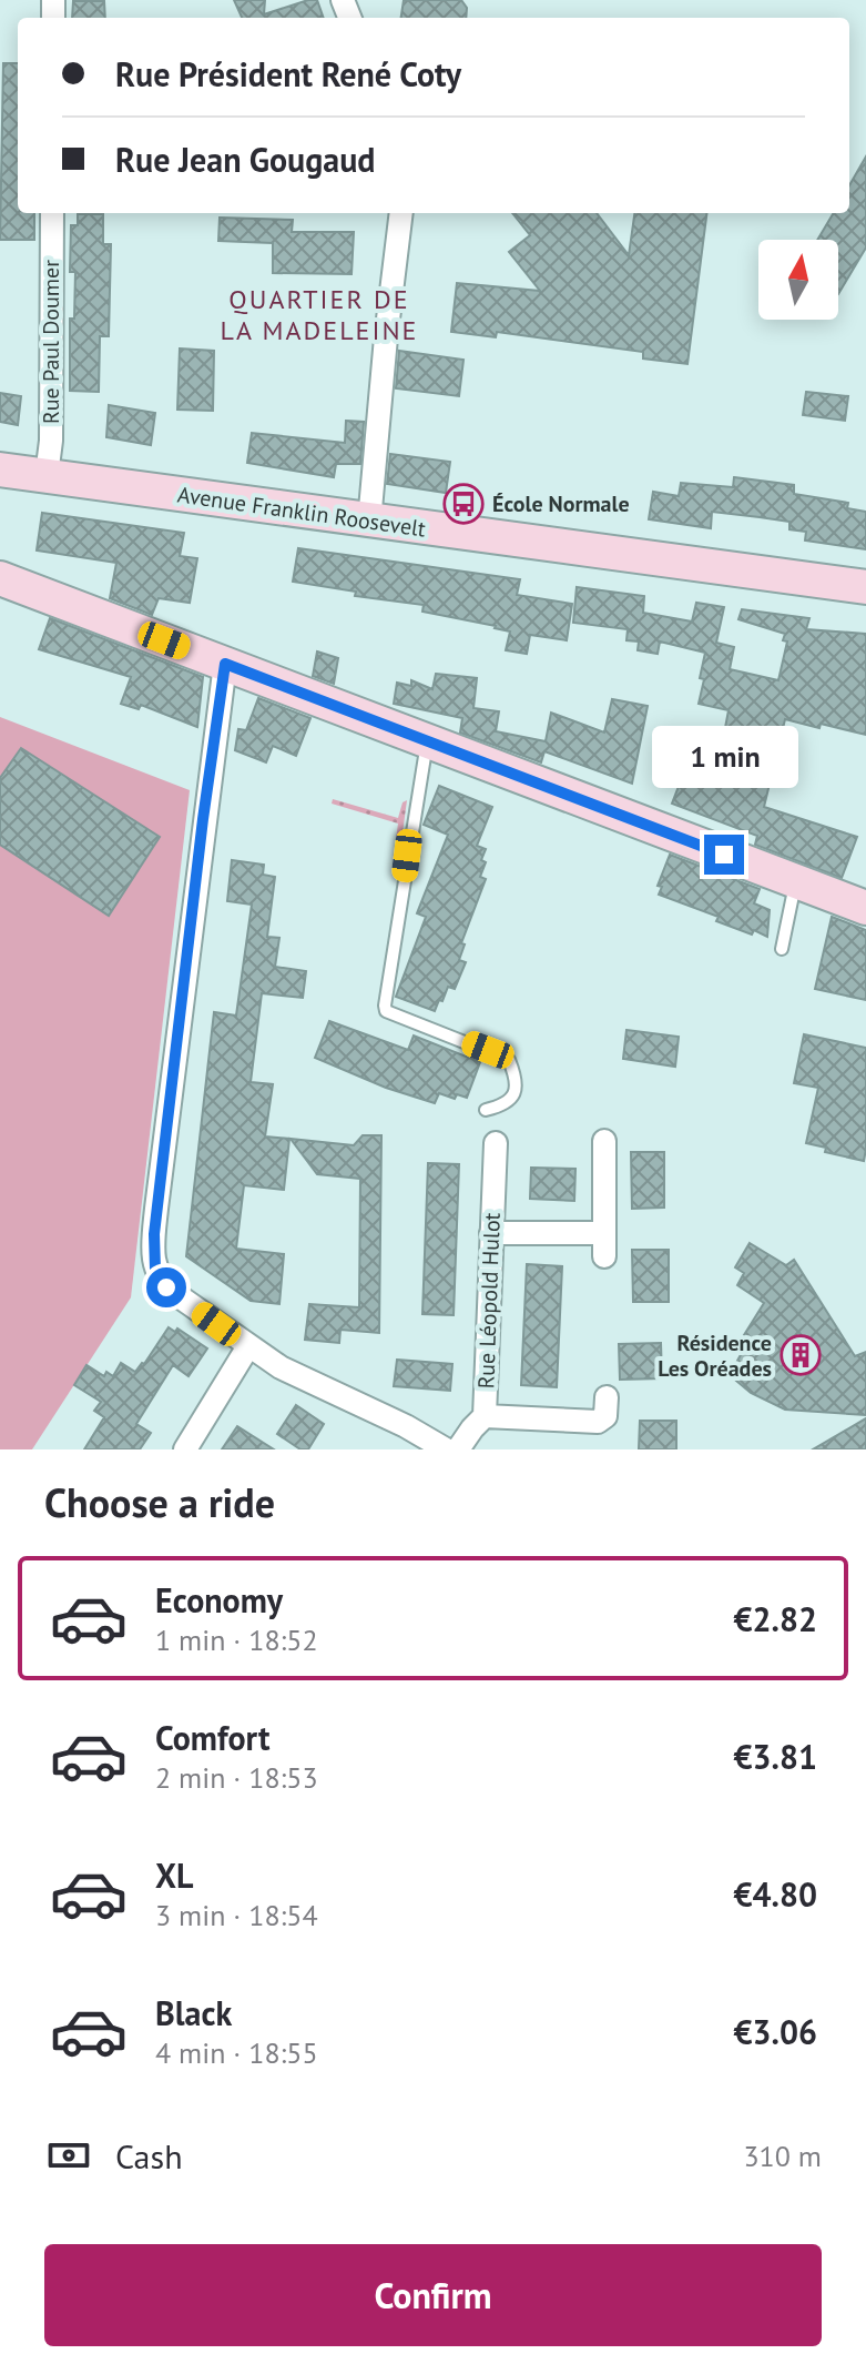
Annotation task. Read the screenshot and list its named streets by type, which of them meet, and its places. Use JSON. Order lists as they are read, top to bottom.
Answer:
{
  "streets": {
    "main road": ["Avenue Franklin Roosevelt"],
    "street": ["Rue Paul Doumer", "Rue Léopold Hulot"]
  },
  "crossings": [
    ["Rue Paul Doumer", "Avenue Franklin Roosevelt"]
  ],
  "districts": ["QUARTIER DE LA MADELEINE"],
  "places": {
    "bus stop": ["École Normale"],
    "building": ["Résidence Les Oréades"]
  },
  "north": "top",
  "page": {
    "banner": ["Rue Président René Coty", "Rue Jean Gougaud"],
    "bubble": "1 min",
    "heading": "Choose a ride",
    "list": [
      {
        "name": "Economy",
        "note": "1 min · 18:52",
        "value": "€2.82"
      },
      {
        "name": "Comfort",
        "note": "2 min · 18:53",
        "value": "€3.81"
      },
      {
        "name": "XL",
        "note": "3 min · 18:54",
        "value": "€4.80"
      },
      {
        "name": "Black",
        "note": "4 min · 18:55",
        "value": "€3.06"
      }
    ],
    "pay": ["Cash", "310 m"],
    "buttons": "Confirm"
  }
}
